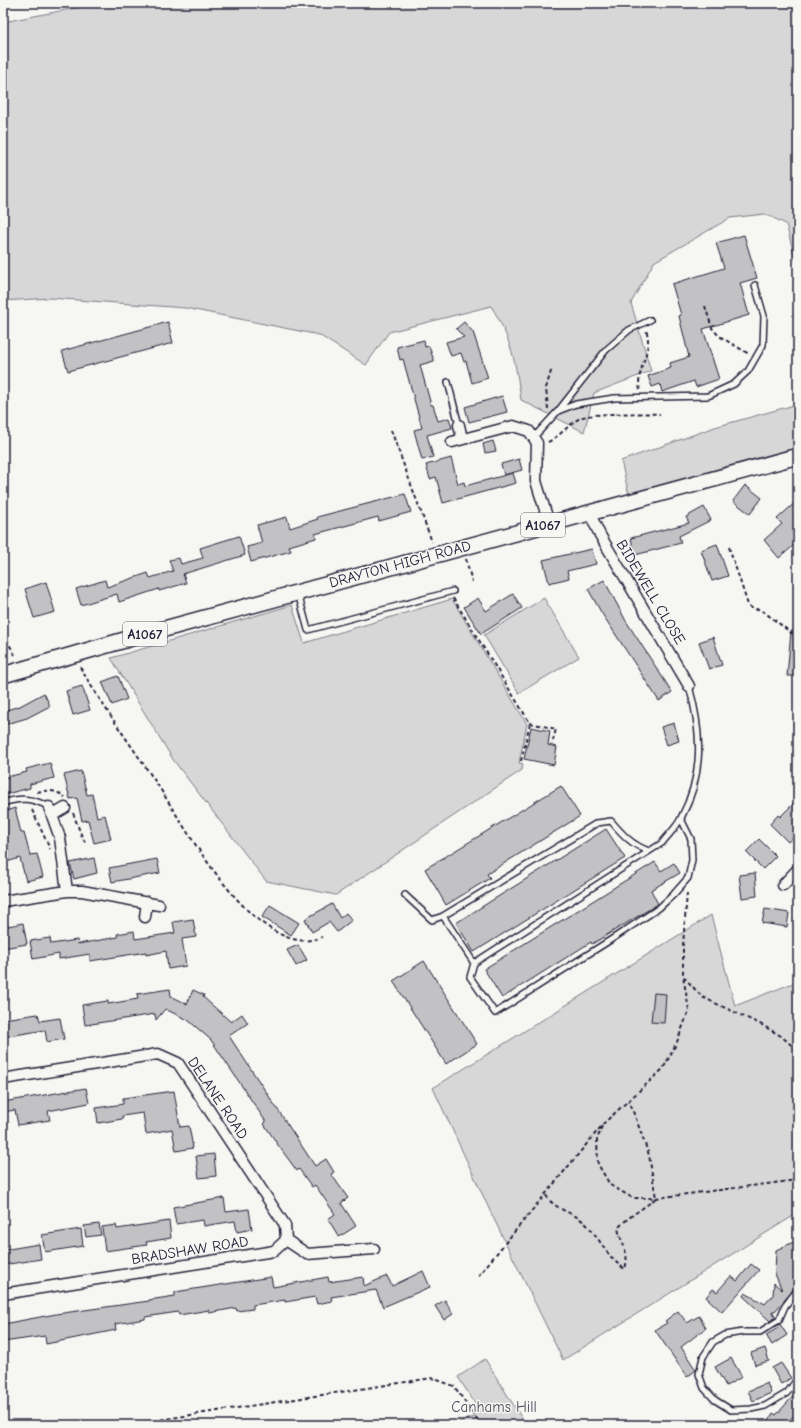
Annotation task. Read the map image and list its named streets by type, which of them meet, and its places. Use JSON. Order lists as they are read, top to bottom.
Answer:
{
  "streets": {
    "main road": ["A1067", "DRAYTON HIGH ROAD"],
    "street": ["BIDEWELL CLOSE", "DELANE ROAD", "BRADSHAW ROAD"]
  },
  "crossings": [
    ["DRAYTON HIGH ROAD", "BIDEWELL CLOSE"],
    ["DELANE ROAD", "BRADSHAW ROAD"]
  ],
  "parks": ["Canhams Hill"]
}
